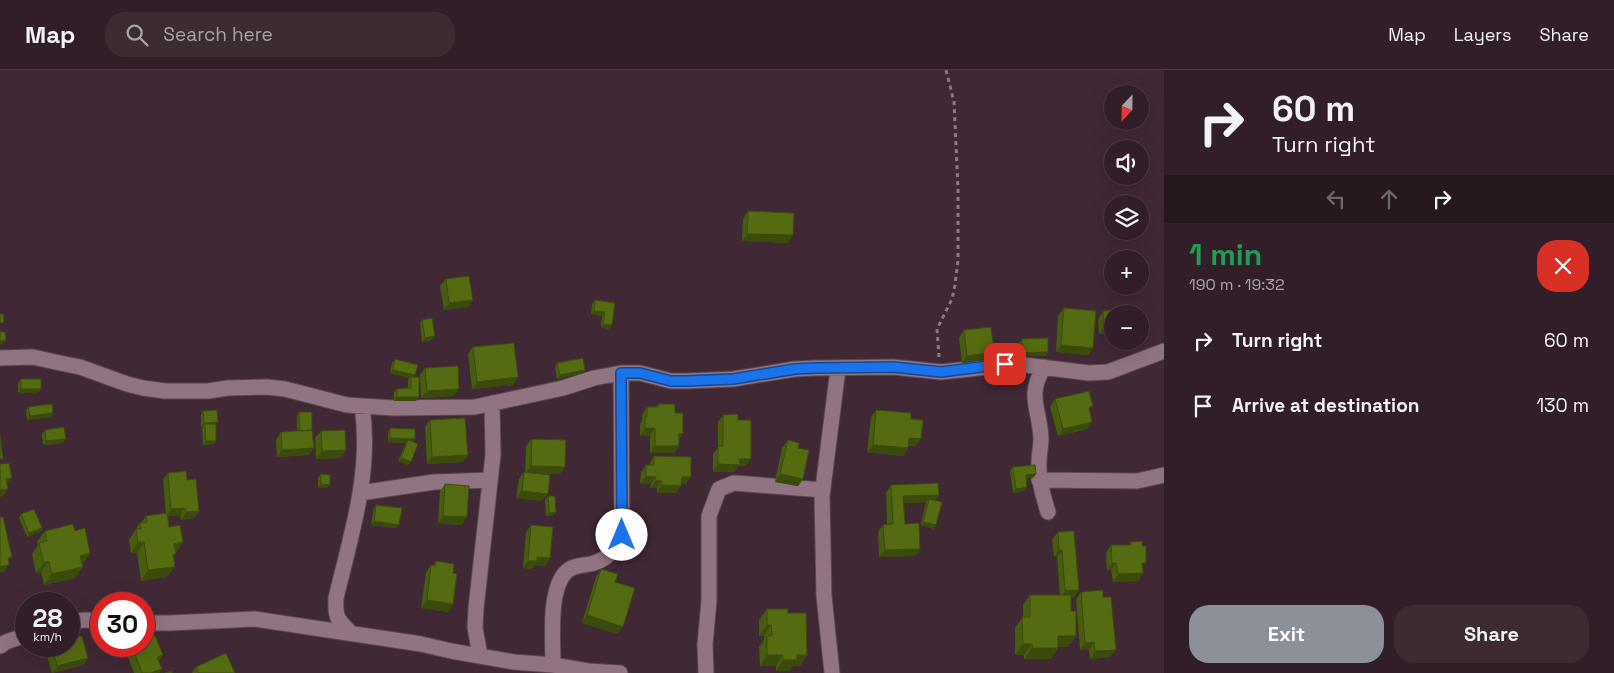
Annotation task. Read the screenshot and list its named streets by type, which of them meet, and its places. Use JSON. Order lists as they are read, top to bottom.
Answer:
{
  "north": "bottom",
  "page": {
    "header": "Map",
    "search": "Search here",
    "nav": ["Map", "Layers", "Share"],
    "turn": ["60 m", "Turn right"],
    "map_buttons": ["+", "−"],
    "heading": ["1 min", "190 m · 19:32"],
    "list": [
      {
        "name": "Turn right",
        "value": "60 m"
      },
      {
        "name": "Arrive at destination",
        "value": "130 m"
      }
    ],
    "speed": "28 km/h",
    "limit": "30",
    "buttons": ["Exit", "Share"]
  }
}
